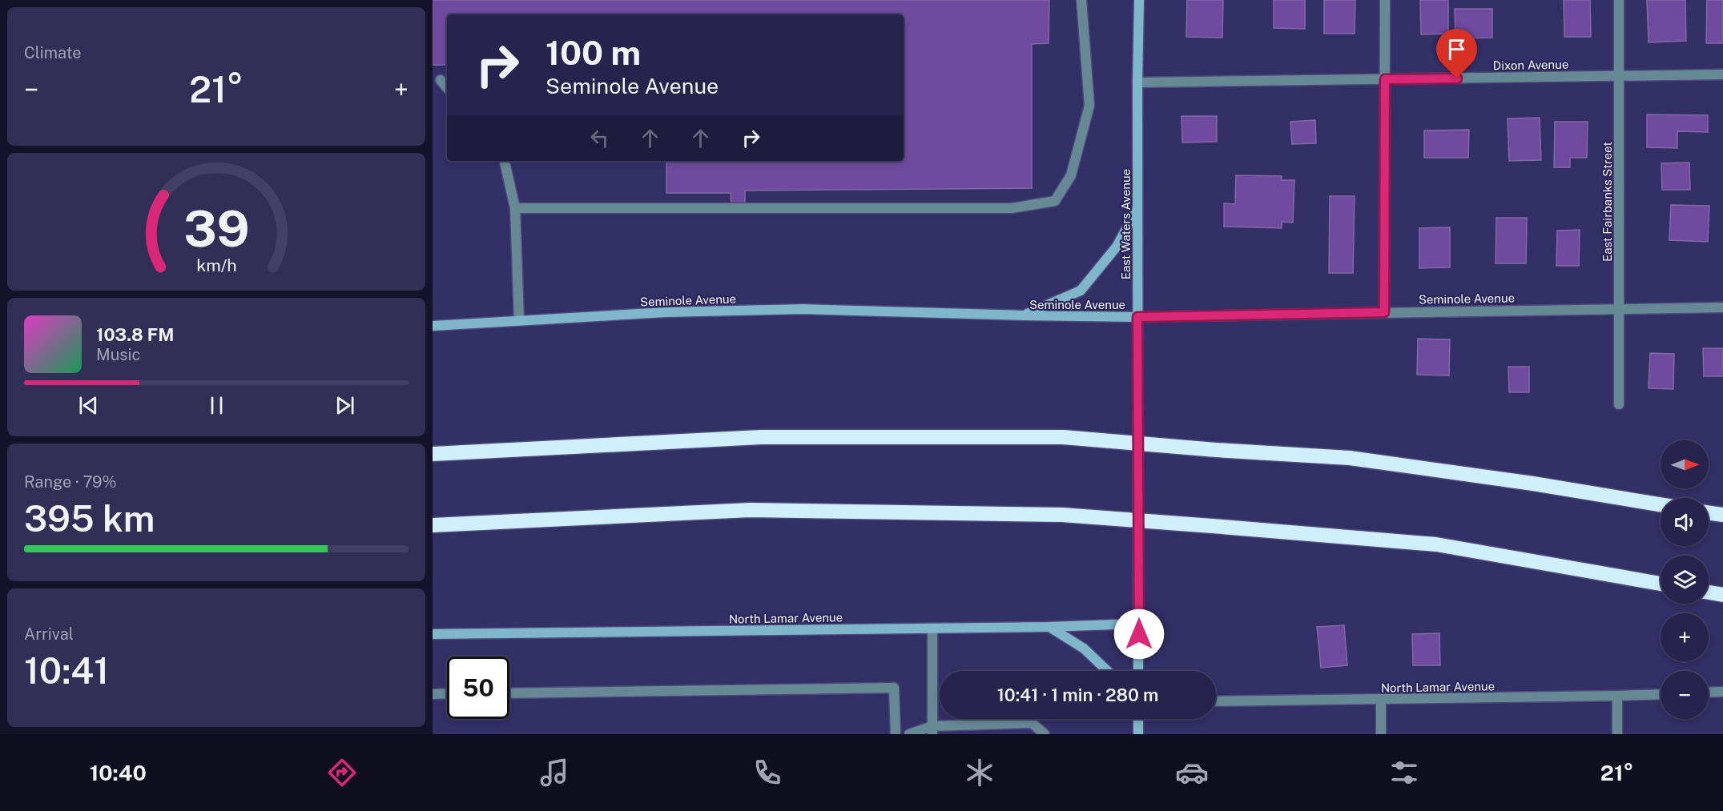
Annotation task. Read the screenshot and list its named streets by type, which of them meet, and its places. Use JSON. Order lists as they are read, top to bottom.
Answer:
{
  "streets": {
    "main road": ["East Waters Avenue", "Seminole Avenue", "North Lamar Avenue"],
    "street": ["Dixon Avenue", "East Fairbanks Street"]
  },
  "crossings": [
    ["Dixon Avenue", "East Fairbanks Street"],
    ["Dixon Avenue", "East Waters Avenue"],
    ["East Fairbanks Street", "Seminole Avenue"],
    ["East Waters Avenue", "Seminole Avenue"],
    ["East Waters Avenue", "North Lamar Avenue"]
  ],
  "north": "right",
  "page": {
    "tile": [
      "Climate",
      ["Range · 79%", "395 km"],
      ["Arrival", "10:41"]
    ],
    "turn": ["100 m", "Seminole Avenue"],
    "heat": ["−", "21°", "+"],
    "song": ["103.8 FM", "Music"],
    "map_buttons": ["+", "−"],
    "limit": "50",
    "trip": "10:41 · 1 min · 280 m",
    "tabs": ["10:40", "21°"],
    "gauge": ["39", "km/h"]
  }
}
